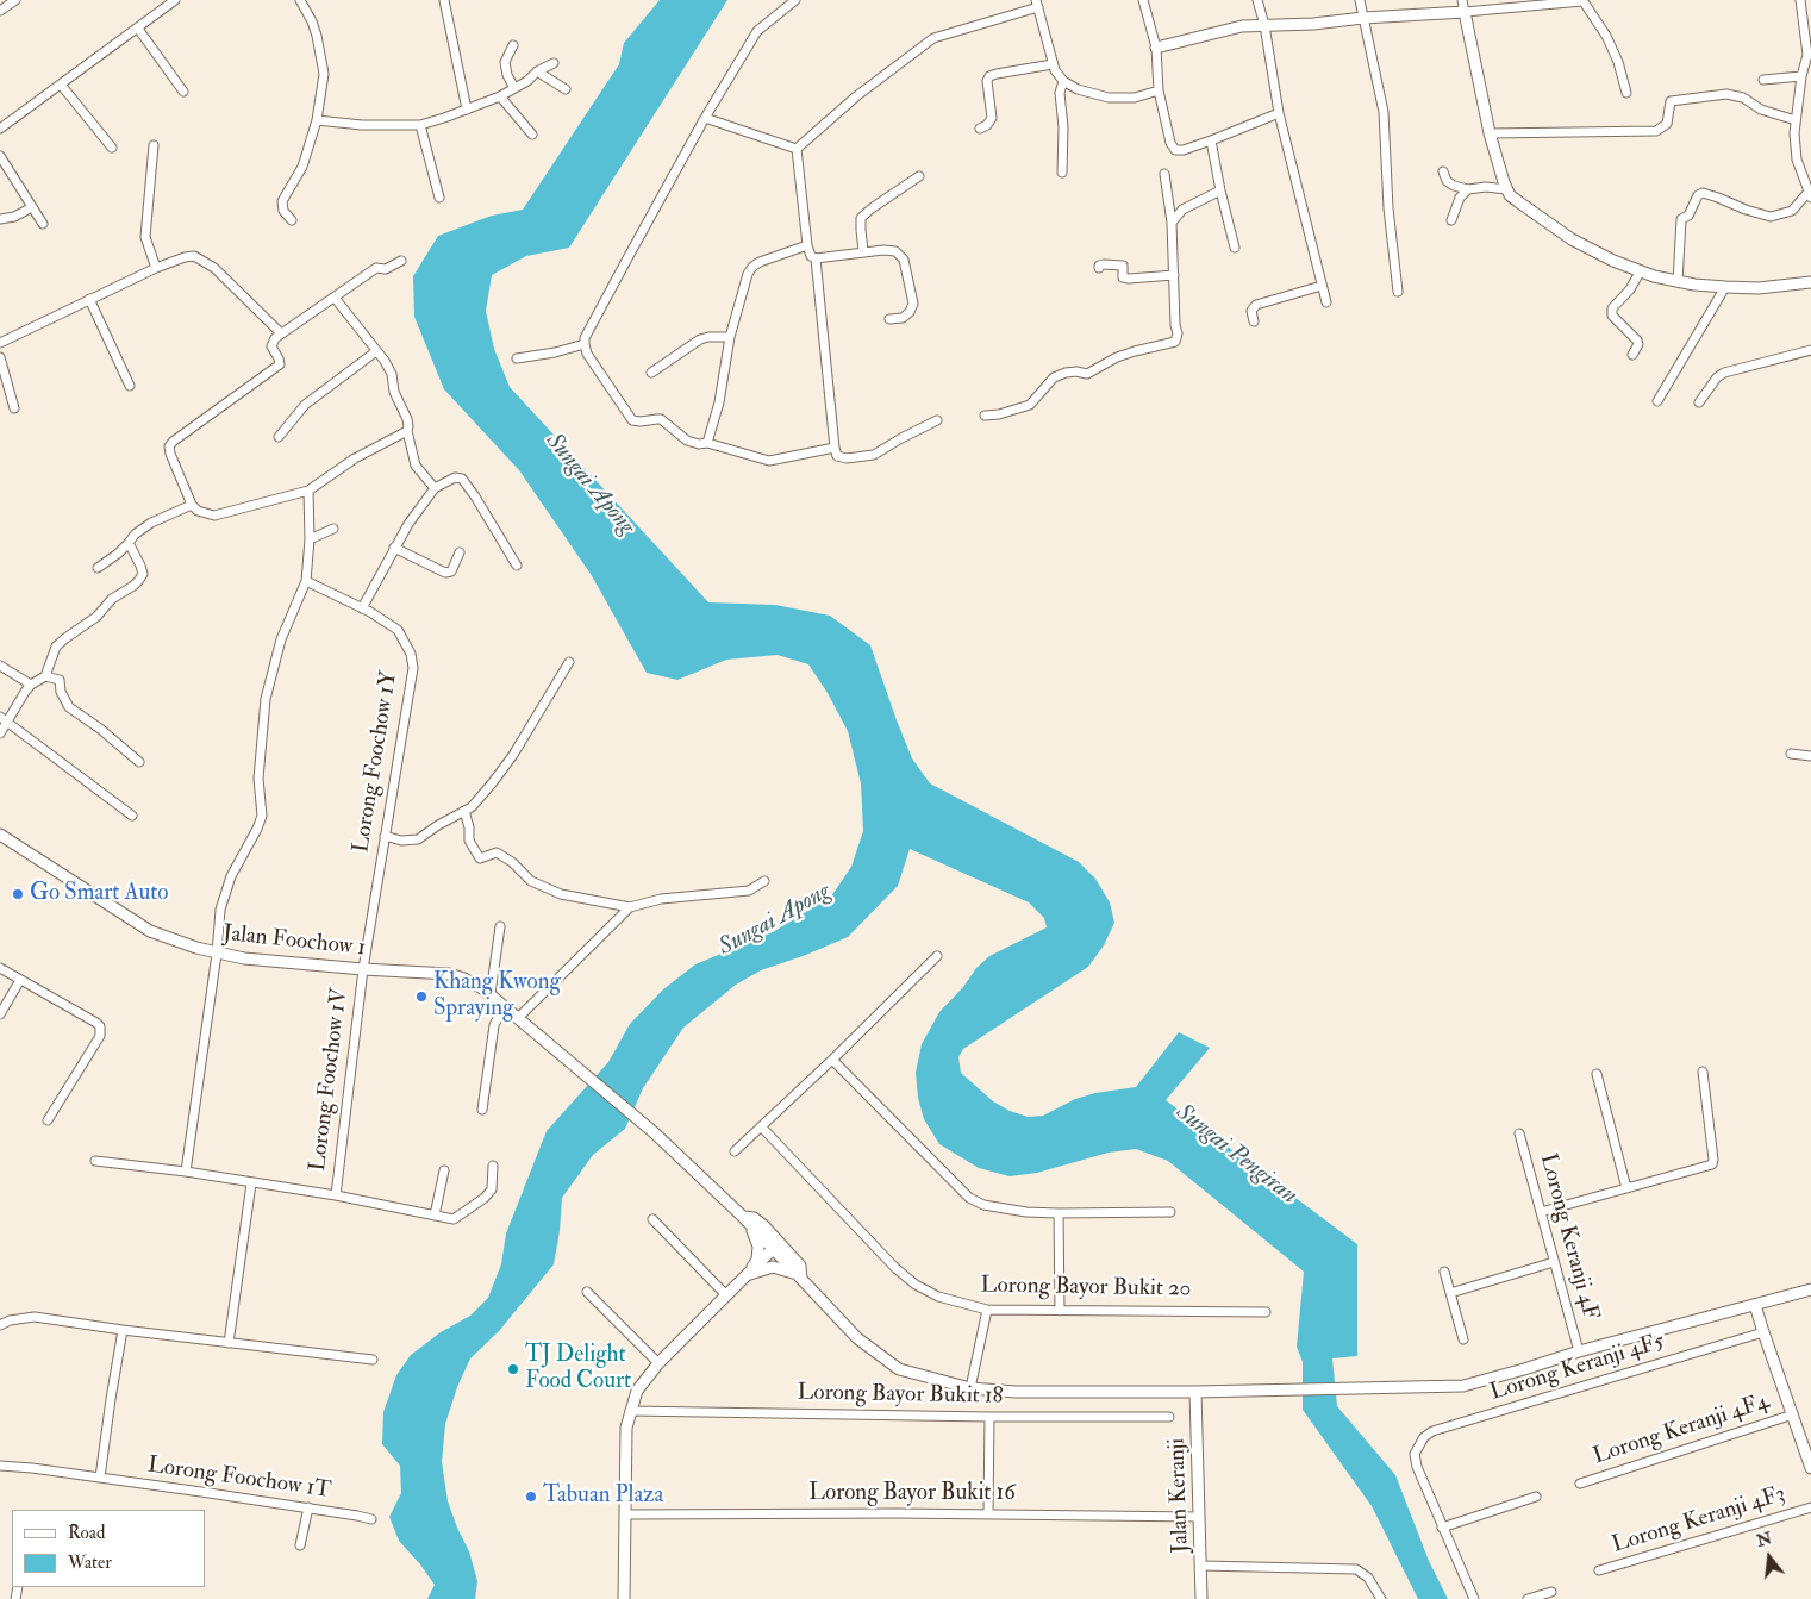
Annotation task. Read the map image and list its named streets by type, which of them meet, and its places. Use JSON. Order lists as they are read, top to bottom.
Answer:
{
  "streets": {
    "street": [
      "Lorong Foochow 1Y",
      "Jalan Foochow 1",
      "Lorong Foochow 1V",
      "Lorong Keranji 4F",
      "Lorong Bayor Bukit 20",
      "Lorong Keranji 4F5",
      "Lorong Bayor Bukit 18",
      "Lorong Keranji 4F4",
      "Lorong Foochow 1T",
      "Lorong Bayor Bukit 16",
      "Jalan Keranji",
      "Lorong Keranji 4F3"
    ]
  },
  "crossings": [
    ["Lorong Foochow 1Y", "Jalan Foochow 1"],
    ["Lorong Foochow 1Y", "Lorong Foochow 1V"],
    ["Jalan Foochow 1", "Lorong Foochow 1V"],
    ["Lorong Bayor Bukit 16", "Jalan Keranji"]
  ],
  "water": ["Sungai Apong", "Sungai Pengiran"],
  "places": [
    "Go Smart Auto",
    "Khang Kwong Spraying",
    "TJ Delight Food Court",
    "Tabuan Plaza"
  ],
  "legend": ["Road", "Water"],
  "north": "top"
}
